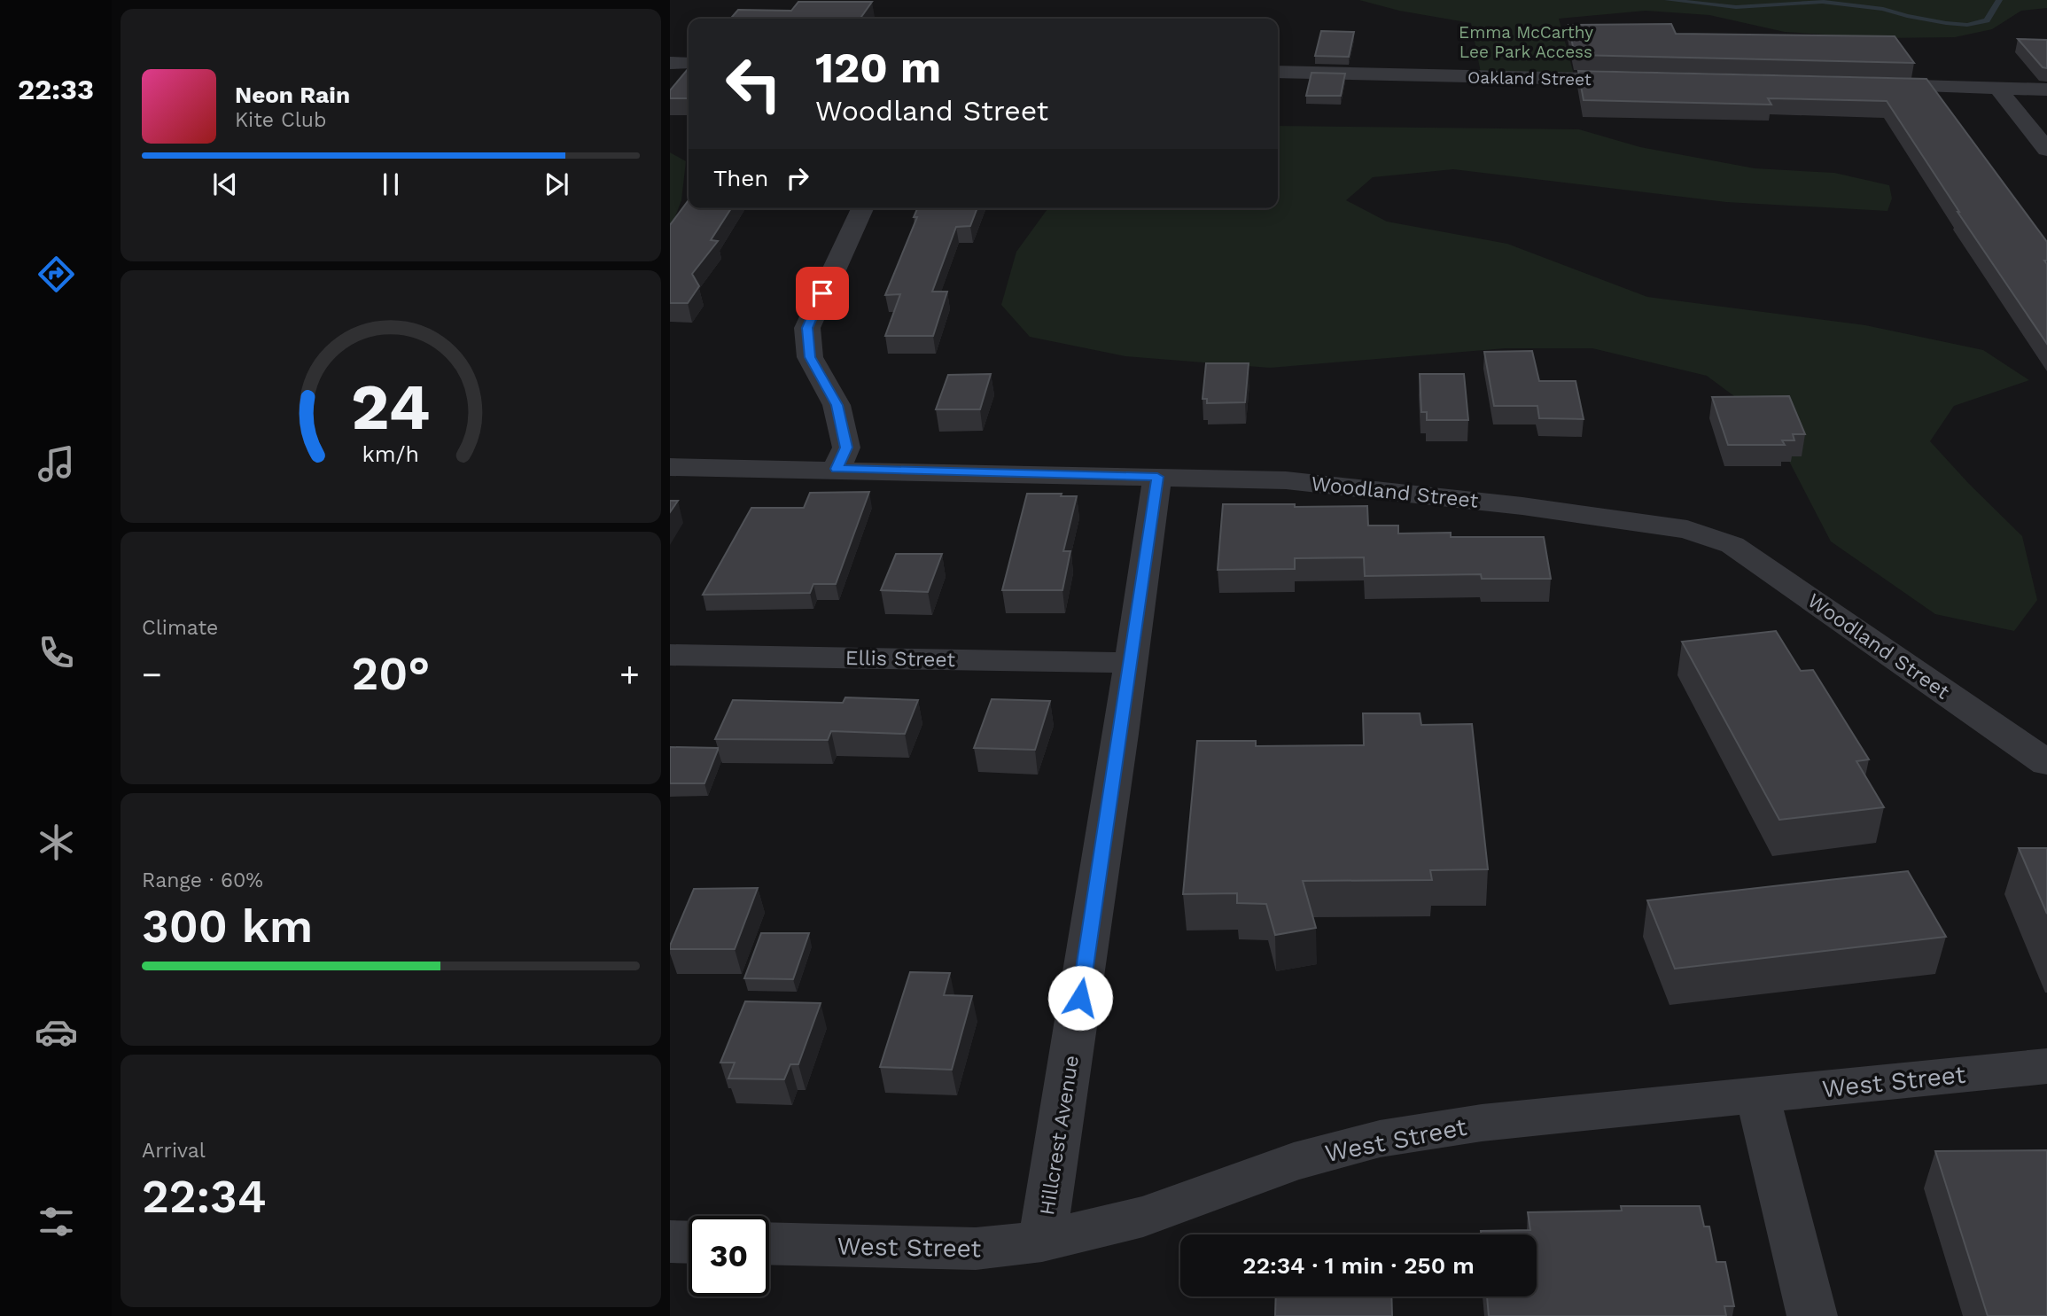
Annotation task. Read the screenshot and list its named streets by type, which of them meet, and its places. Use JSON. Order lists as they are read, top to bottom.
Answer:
{
  "streets": {
    "street": [
      "Oakland Street",
      "Woodland Street",
      "Ellis Street",
      "West Street",
      "Hillcrest Avenue"
    ]
  },
  "crossings": [
    ["Woodland Street", "Hillcrest Avenue"],
    ["Ellis Street", "Hillcrest Avenue"],
    ["West Street", "Hillcrest Avenue"]
  ],
  "parks": ["Emma McCarthy Lee Park Access"],
  "page": {
    "tabs": "22:33",
    "turn": ["120 m", "Woodland Street"],
    "song": ["Neon Rain", "Kite Club"],
    "then": "Then",
    "tile": [
      "Climate",
      ["Range · 60%", "300 km"],
      ["Arrival", "22:34"]
    ],
    "heat": ["−", "20°", "+"],
    "limit": "30",
    "trip": "22:34 · 1 min · 250 m",
    "gauge": ["24", "km/h"]
  }
}
